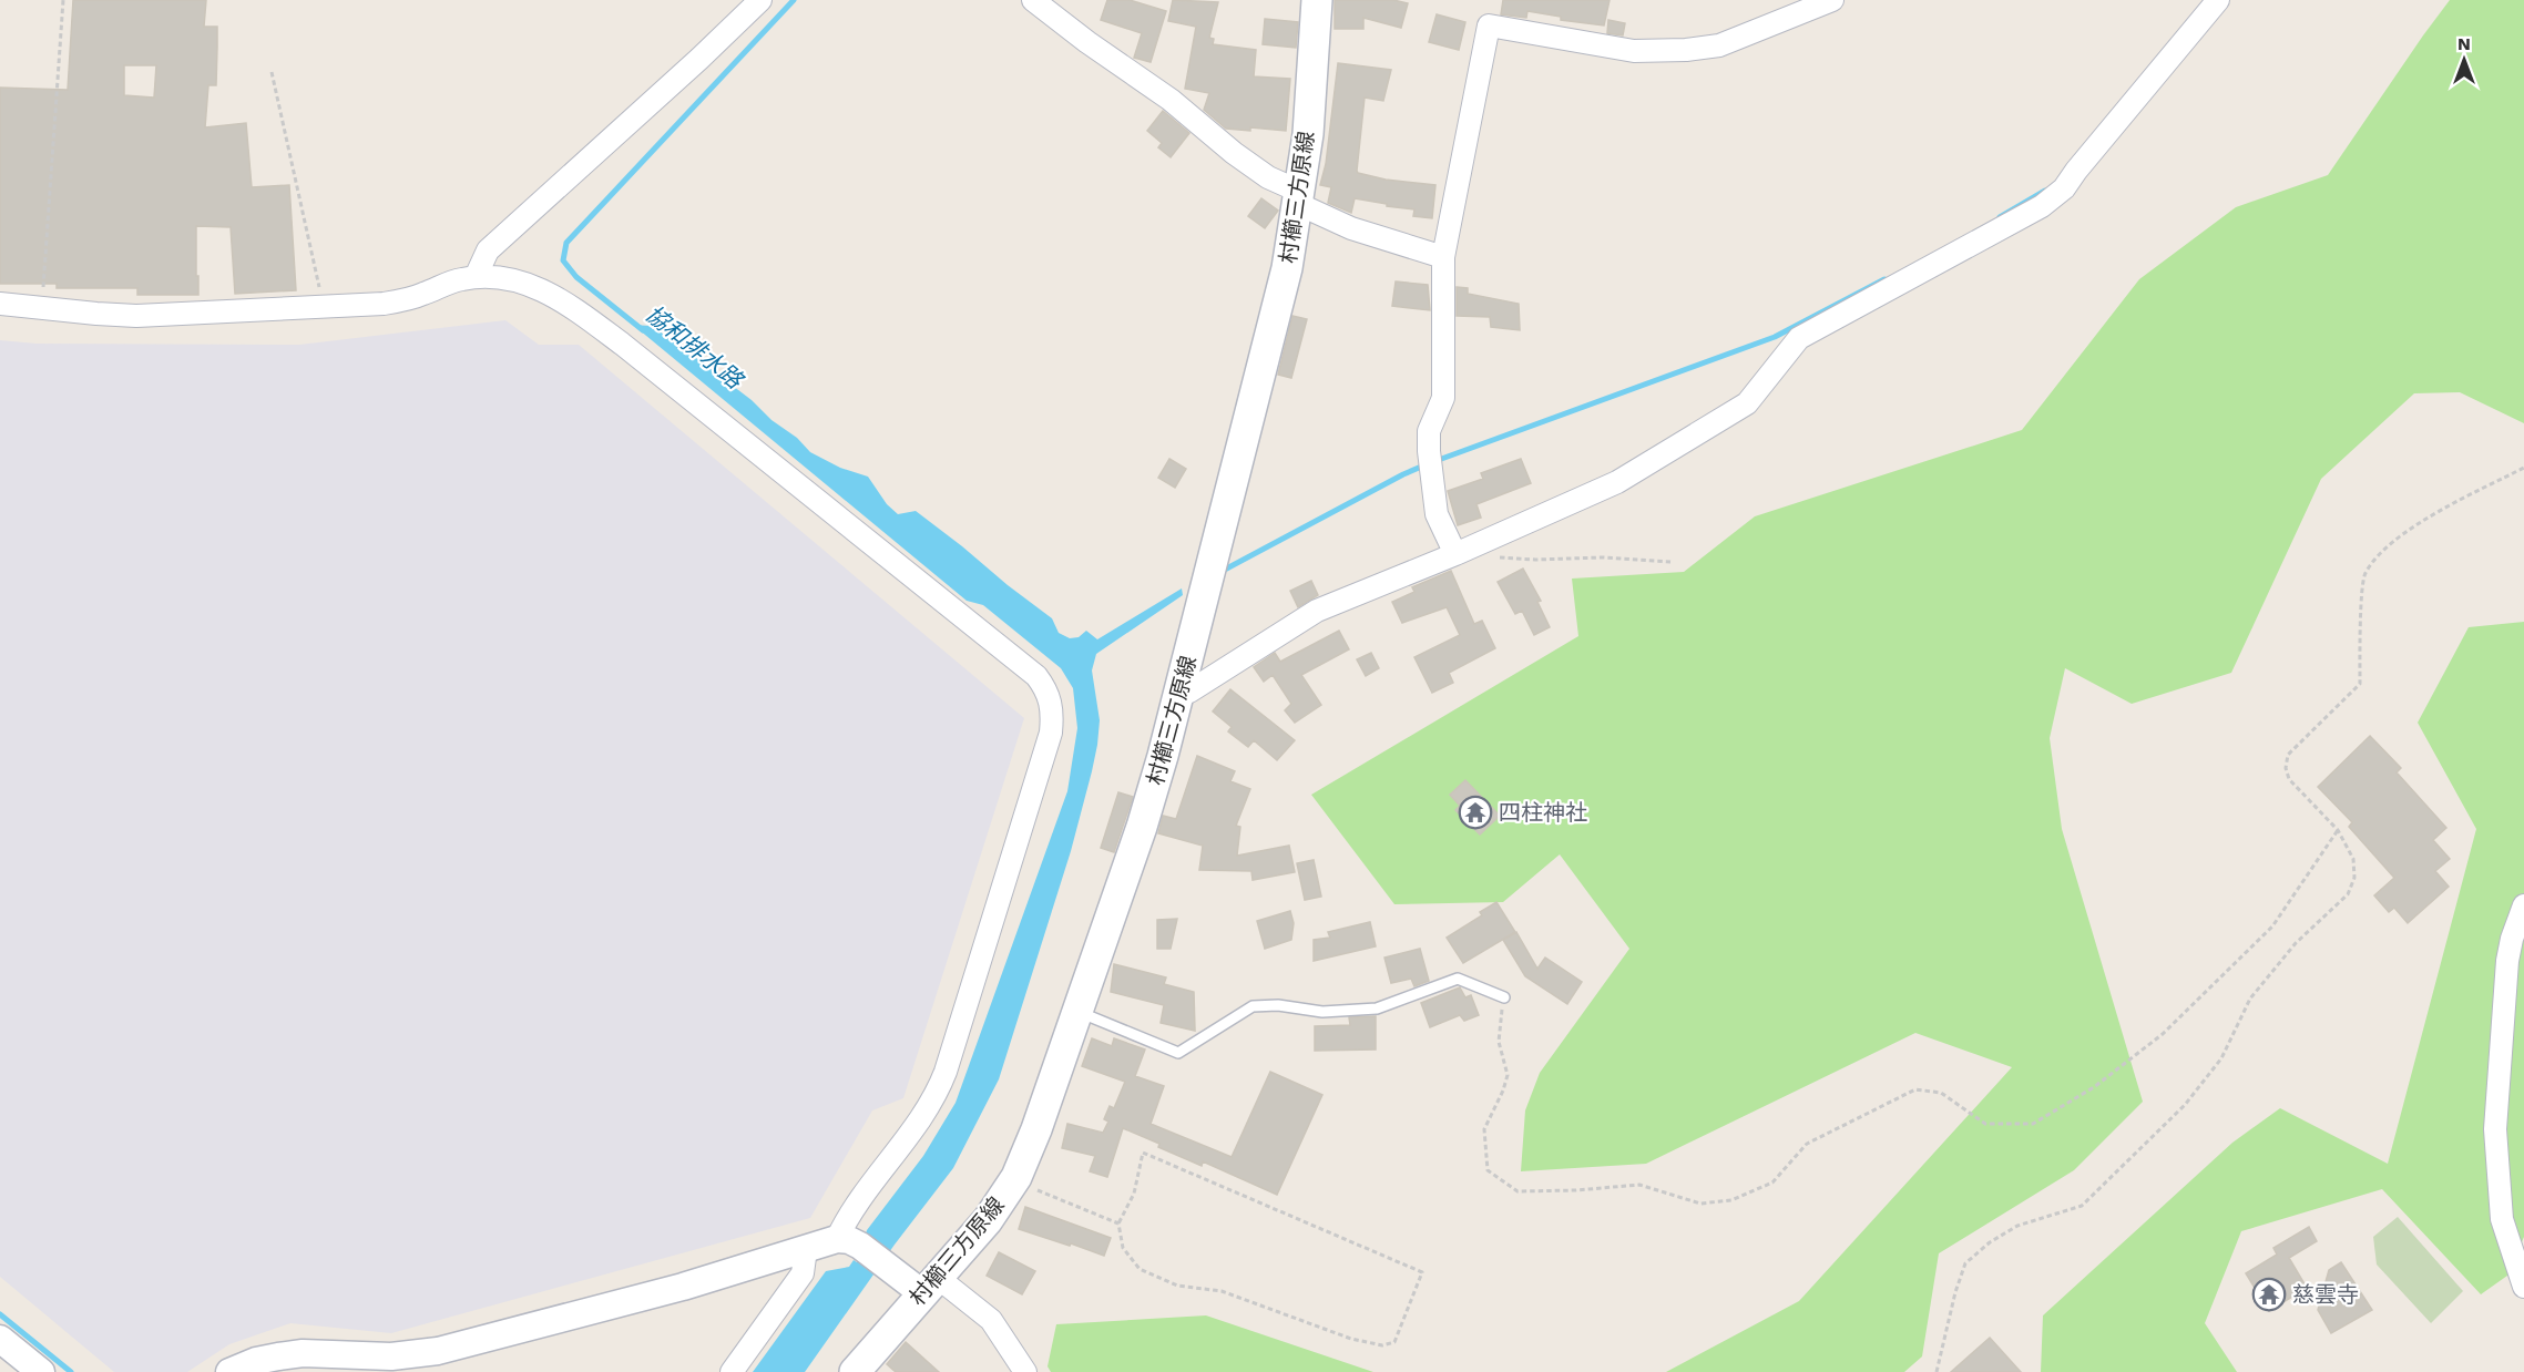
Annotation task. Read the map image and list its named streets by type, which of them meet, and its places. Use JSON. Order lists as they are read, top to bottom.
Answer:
{
  "streets": {
    "main road": ["村櫛三方原線"]
  },
  "water": ["協和排水路"],
  "places": {
    "temple": ["四柱神社", "慈雲寺"]
  },
  "north": "top"
}
